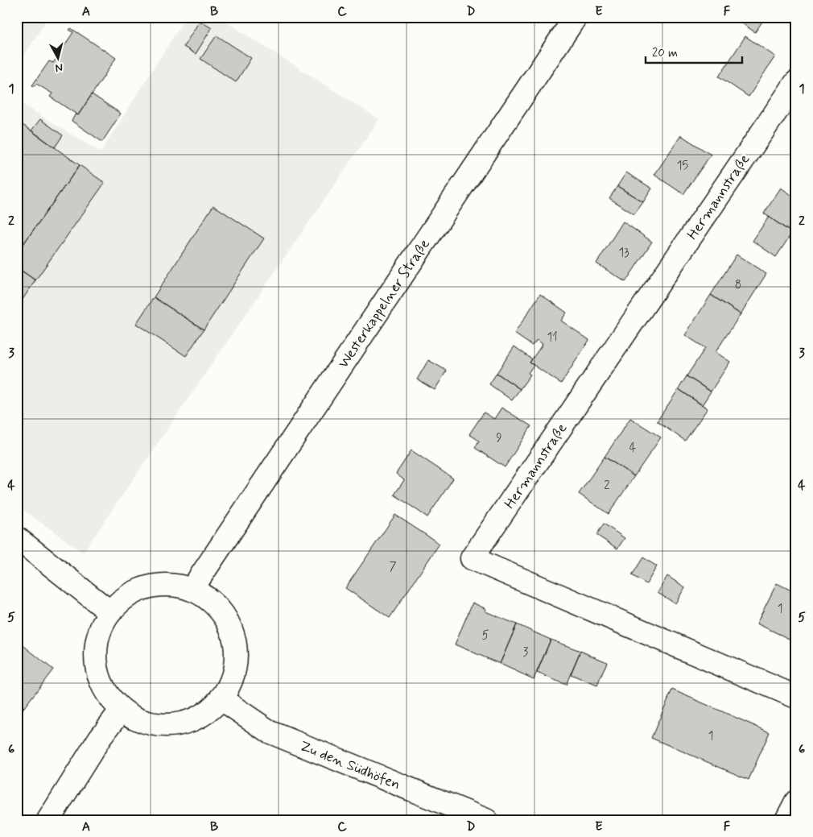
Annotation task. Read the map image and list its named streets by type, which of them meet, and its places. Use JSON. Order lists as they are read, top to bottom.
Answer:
{
  "streets": {
    "street": ["Hermannstraße", "Westerkappelner Straße", "Zu den Südhöfen"]
  },
  "crossings": [
    ["Westerkappelner Straße", "Zu den Südhöfen"]
  ],
  "house_numbers": [
    "15",
    "13",
    "8",
    "11",
    "9",
    "4",
    "2",
    "7",
    "1",
    "5",
    "3",
    "1"
  ],
  "scale_bar": "20 m",
  "north": "bottom",
  "grid": {
    "columns": [
      "A",
      "B",
      "C",
      "D",
      "E",
      "F"
    ],
    "rows": [
      "1",
      "2",
      "3",
      "4",
      "5",
      "6"
    ]
  }
}
